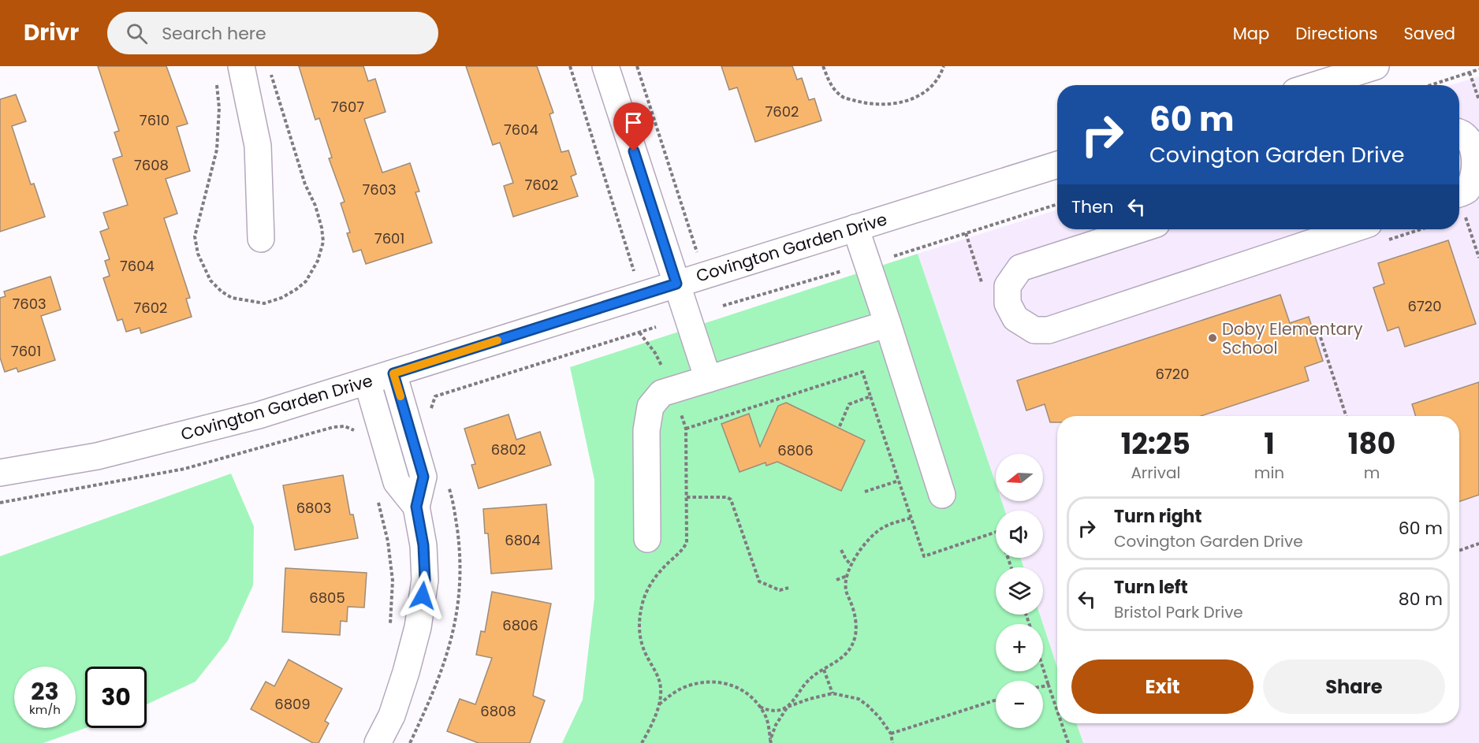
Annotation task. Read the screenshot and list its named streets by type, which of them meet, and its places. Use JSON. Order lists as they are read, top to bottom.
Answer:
{
  "streets": {
    "street": ["Covington Garden Drive"]
  },
  "places": ["Doby Elementary School"],
  "house_numbers": [
    "7607",
    "7602",
    "7610",
    "7604",
    "7608",
    "7602",
    "7603",
    "7601",
    "7604",
    "7603",
    "6720",
    "7602",
    "7601",
    "6720",
    "6802",
    "6806",
    "6803",
    "6804",
    "6805",
    "6806",
    "6809",
    "6808"
  ],
  "north": "left",
  "page": {
    "header": "Drivr",
    "search": "Search here",
    "nav": ["Map", "Directions", "Saved"],
    "turn": ["60 m", "Covington Garden Drive"],
    "then": "Then",
    "eta": [
      "12:25",
      "Arrival",
      "1",
      "min",
      "180",
      "m"
    ],
    "map_buttons": ["+", "−"],
    "list": [
      {
        "name": "Turn right",
        "note": "Covington Garden Drive",
        "value": "60 m"
      },
      {
        "name": "Turn left",
        "note": "Bristol Park Drive",
        "value": "80 m"
      }
    ],
    "buttons": ["Exit", "Share"],
    "speed": "23 km/h",
    "limit": "30"
  }
}
